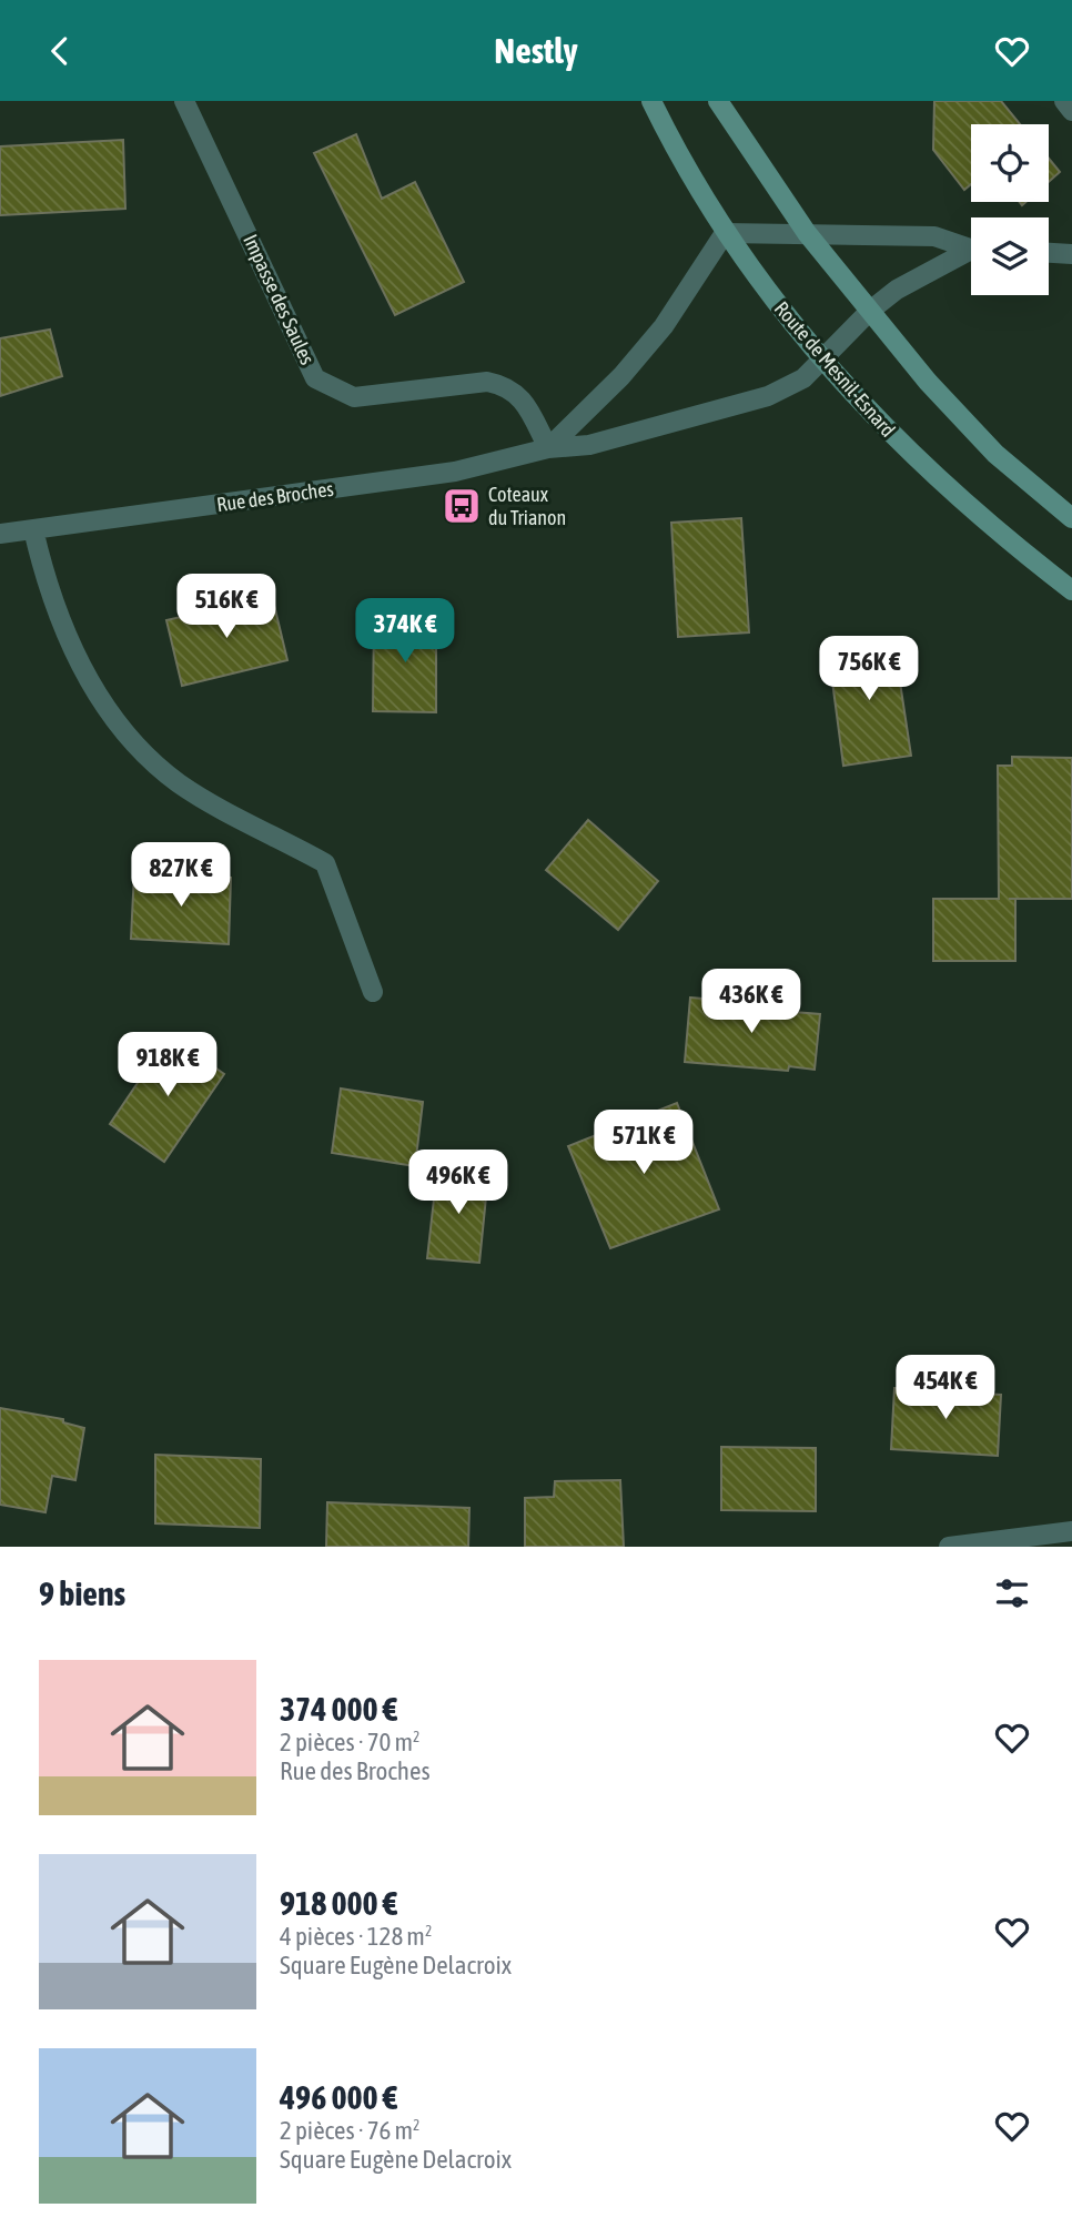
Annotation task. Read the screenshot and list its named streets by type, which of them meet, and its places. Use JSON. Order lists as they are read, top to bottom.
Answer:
{
  "streets": {
    "main road": ["Route de Mesnil-Esnard"],
    "street": ["Impasse des Saules", "Rue des Broches"]
  },
  "crossings": [
    ["Impasse des Saules", "Rue des Broches"],
    ["Route de Mesnil-Esnard", "Rue des Broches"]
  ],
  "places": {
    "bus stop": ["Coteaux du Trianon"]
  },
  "page": {
    "header": "Nestly",
    "price": [
      "516K €",
      "374K €",
      "756K €",
      "827K €",
      "436K €",
      "918K €",
      "571K €",
      "496K €",
      "454K €"
    ],
    "heading": "9 biens",
    "list": [
      {
        "name": "374 000 €",
        "note": "2 pièces · 70 m² · Rue des Broches"
      },
      {
        "name": "918 000 €",
        "note": "4 pièces · 128 m² · Square Eugène Delacroix"
      },
      {
        "name": "496 000 €",
        "note": "2 pièces · 76 m² · Square Eugène Delacroix"
      }
    ]
  }
}
